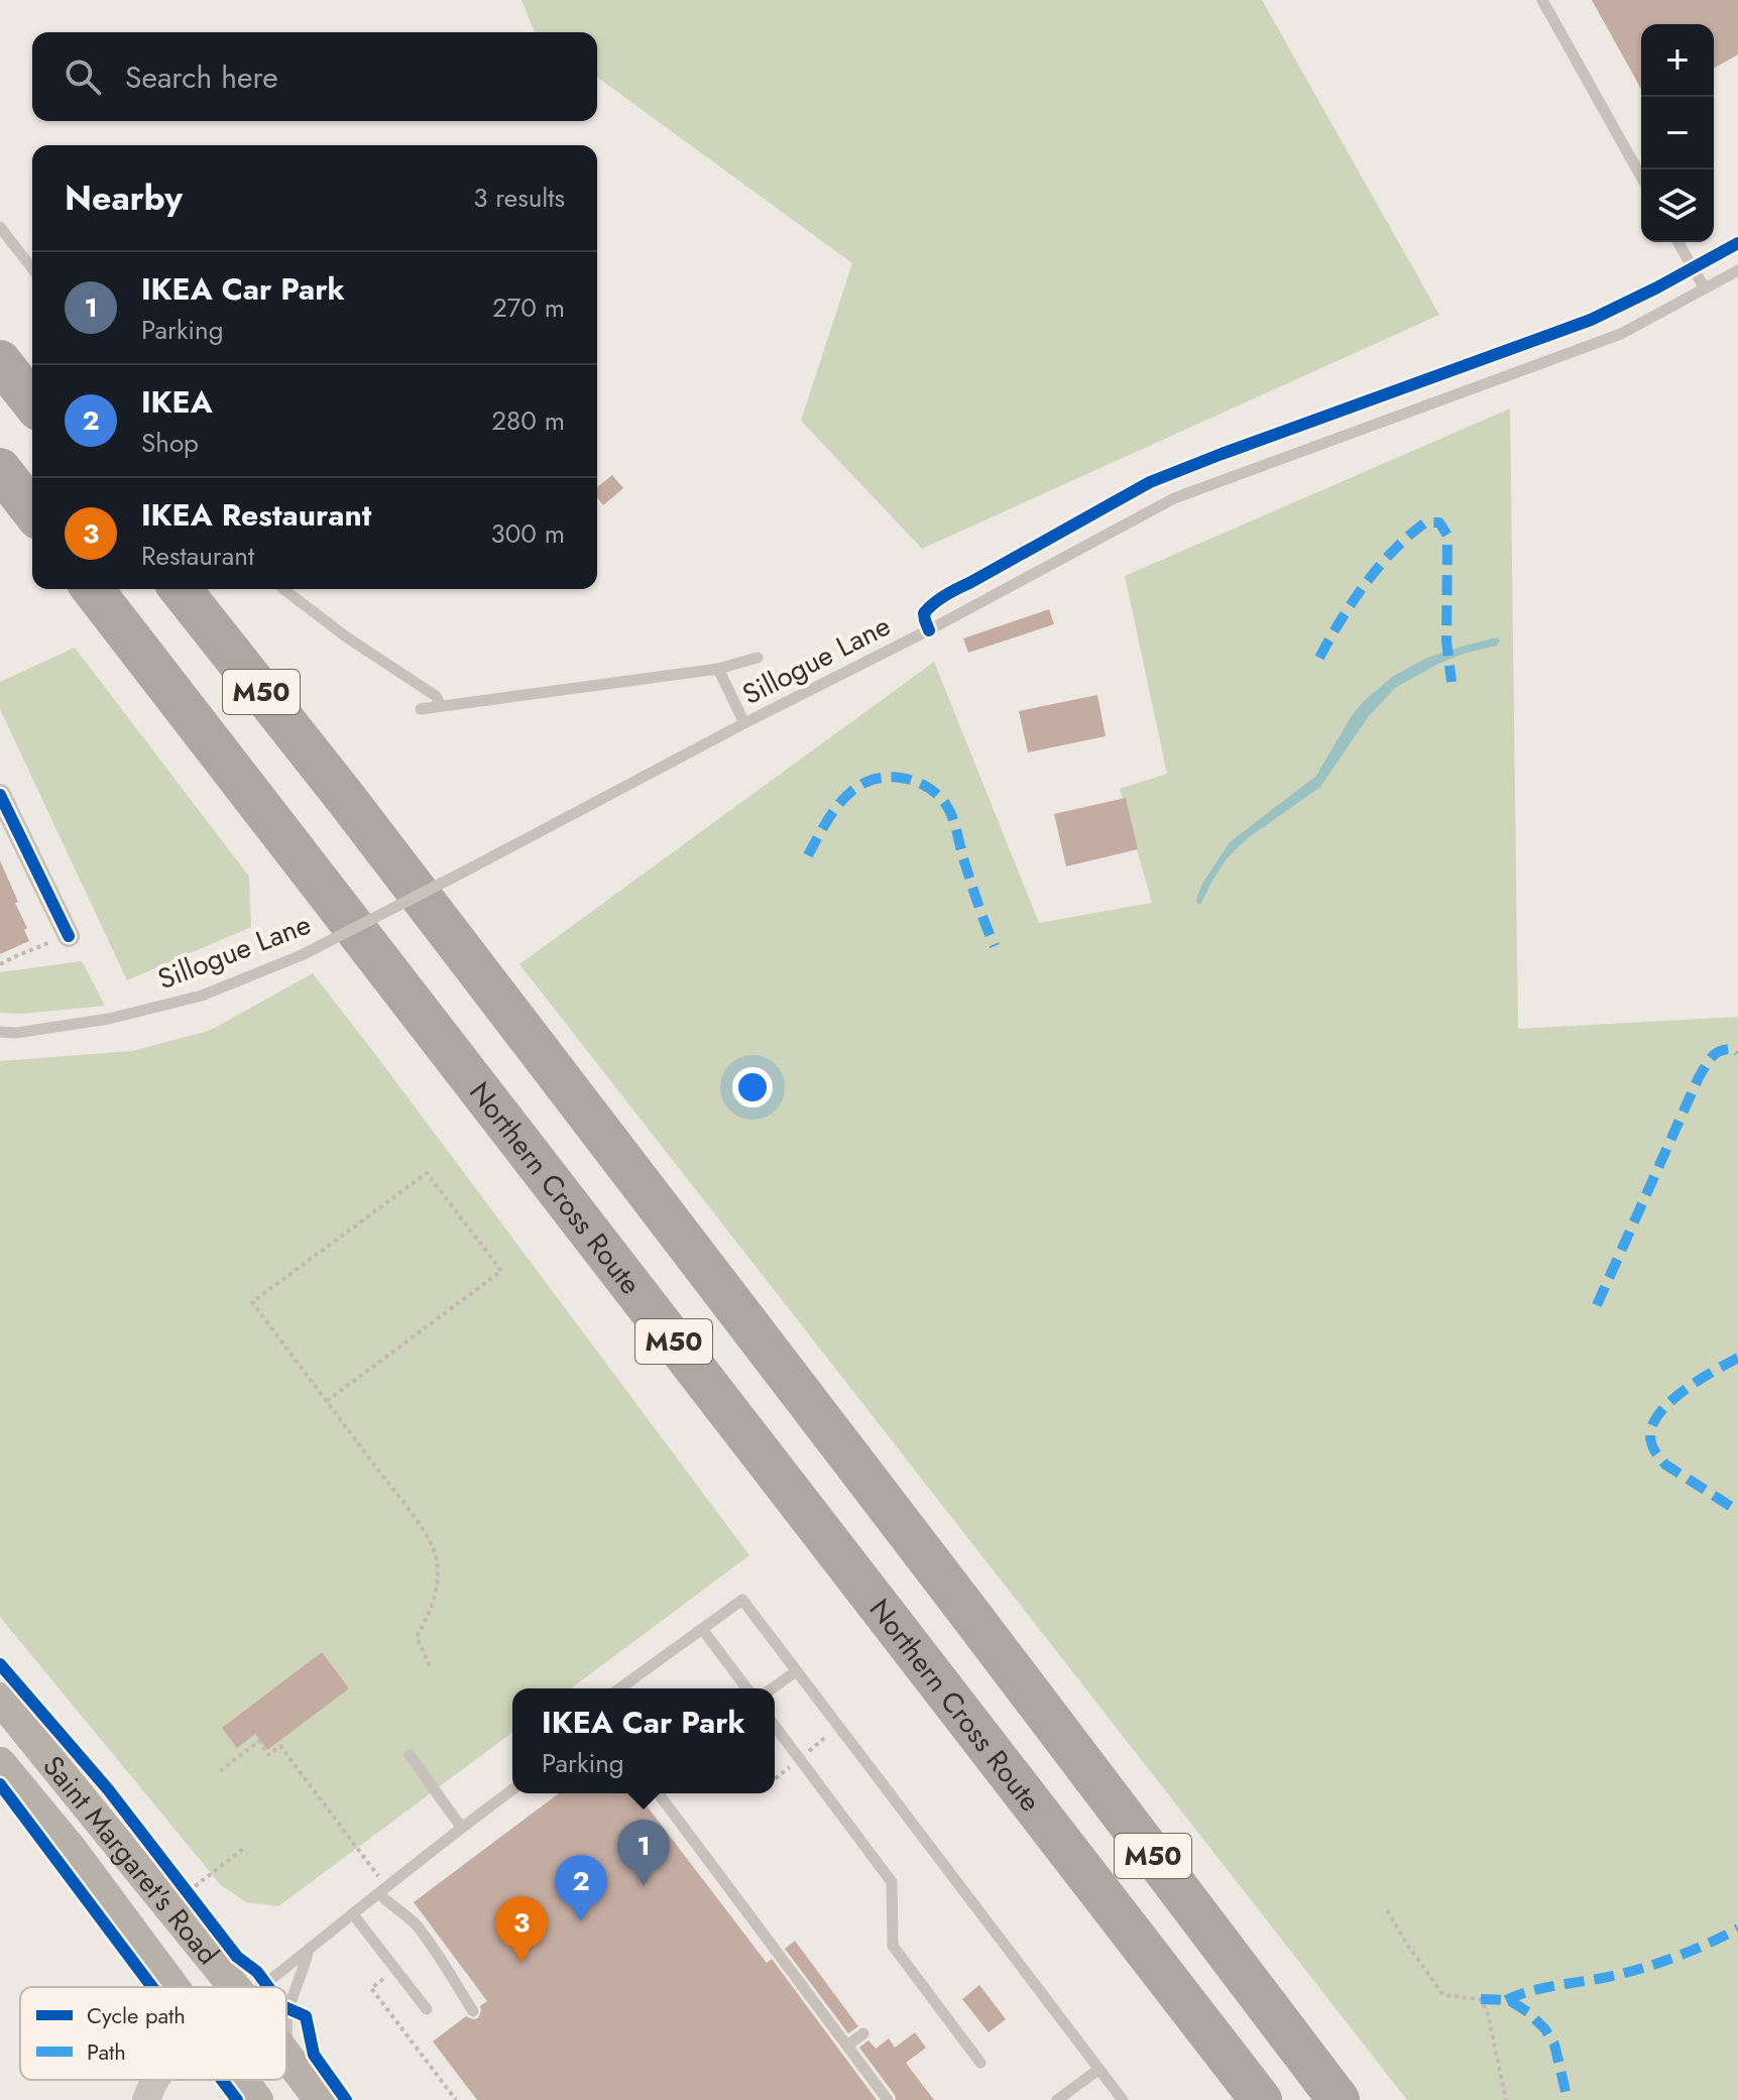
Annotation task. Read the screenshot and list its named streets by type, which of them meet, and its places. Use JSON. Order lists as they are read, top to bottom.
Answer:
{
  "streets": {
    "highway": ["M50", "Northern Cross Route"],
    "main road": ["Saint Margaret's Road"],
    "lane": ["Sillogue Lane"]
  },
  "legend": ["Cycle path", "Path"],
  "page": {
    "map_buttons": ["+", "−"],
    "search": "Search here",
    "heading": ["Nearby", "3 results"],
    "list": [
      {
        "mark": "1",
        "name": "IKEA Car Park",
        "note": "Parking",
        "value": "270 m"
      },
      {
        "mark": "2",
        "name": "IKEA",
        "note": "Shop",
        "value": "280 m"
      },
      {
        "mark": "3",
        "name": "IKEA Restaurant",
        "note": "Restaurant",
        "value": "300 m"
      }
    ],
    "popup": ["IKEA Car Park", "Parking"],
    "pins": ["1", "2", "3"]
  }
}
